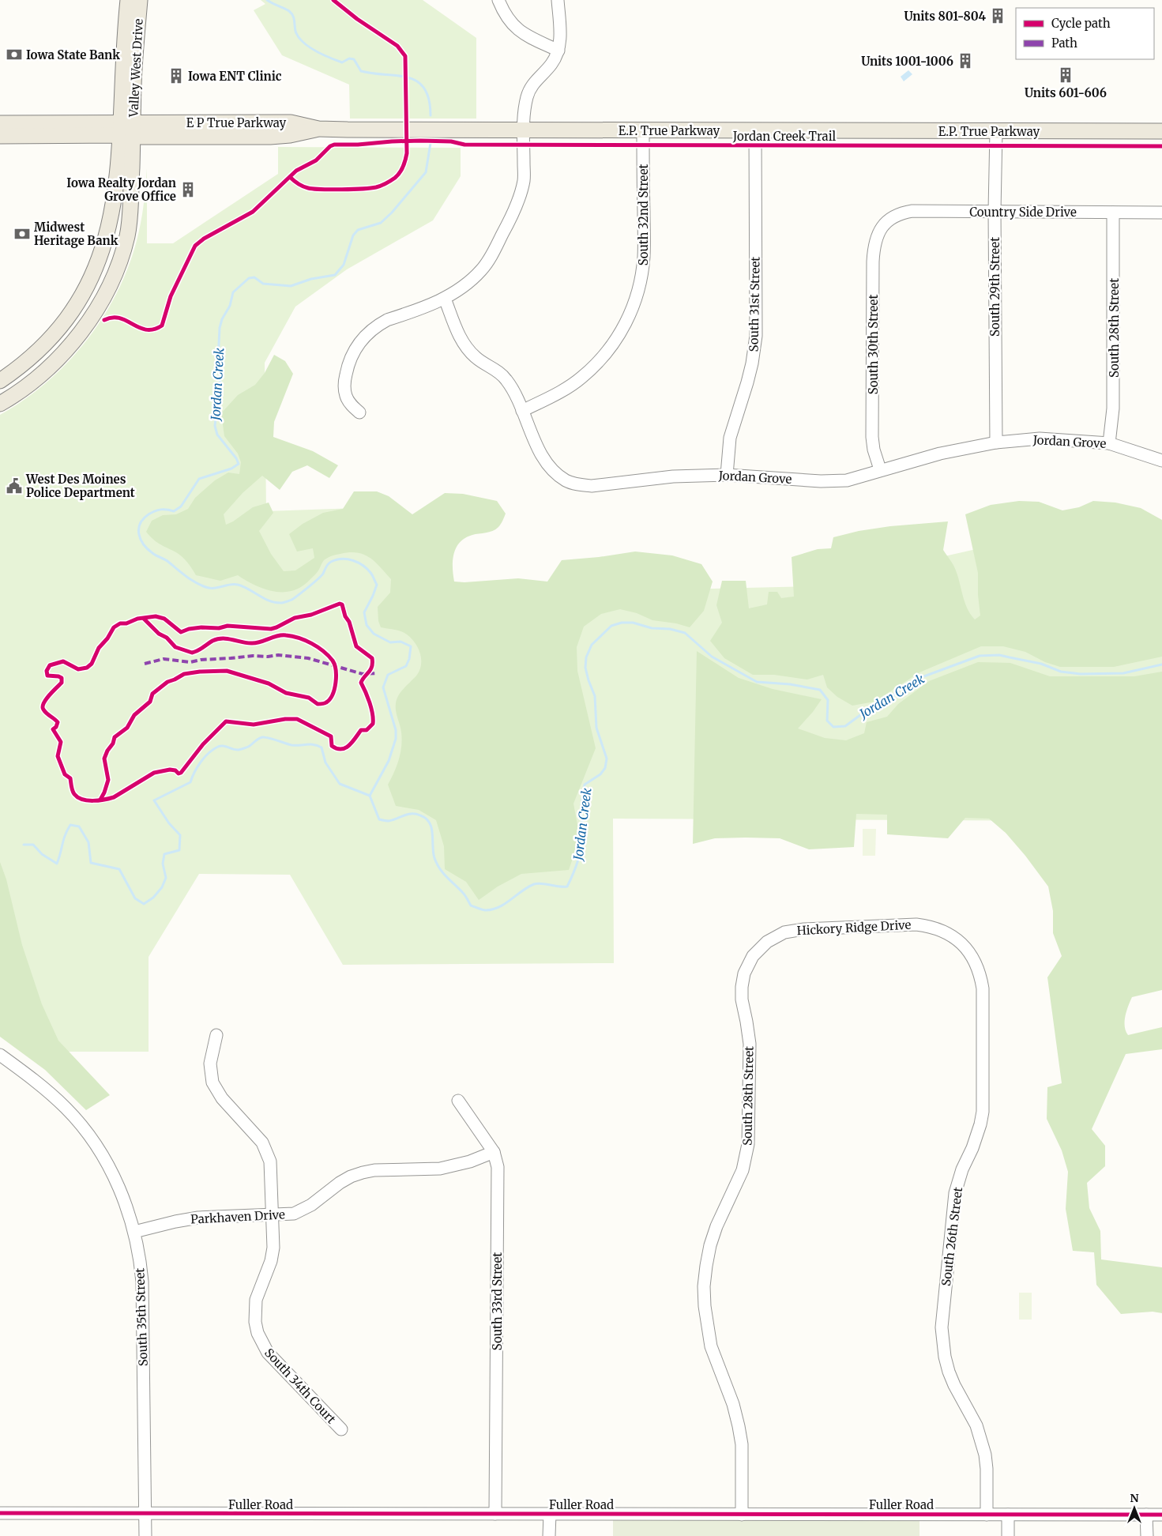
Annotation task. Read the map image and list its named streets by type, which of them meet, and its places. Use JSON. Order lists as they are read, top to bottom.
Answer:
{
  "streets": {
    "main road": ["Valley West Drive", "E P True Parkway", "E.P. True Parkway"],
    "street": [
      "Country Side Drive",
      "South 32nd Street",
      "South 29th Street",
      "South 31st Street",
      "South 28th Street",
      "South 30th Street",
      "Jordan Grove",
      "Hickory Ridge Drive",
      "Parkhaven Drive",
      "South 26th Street",
      "South 33rd Street",
      "South 35th Street",
      "South 34th Court",
      "Fuller Road"
    ],
    "cycle path": ["Jordan Creek Trail"]
  },
  "crossings": [
    ["Valley West Drive", "E P True Parkway"],
    ["E P True Parkway", "E.P. True Parkway"],
    ["E.P. True Parkway", "South 32nd Street"],
    ["E.P. True Parkway", "South 29th Street"],
    ["E.P. True Parkway", "South 31st Street"],
    ["Country Side Drive", "South 29th Street"],
    ["Country Side Drive", "South 28th Street"],
    ["Country Side Drive", "South 30th Street"],
    ["South 32nd Street", "Jordan Grove"],
    ["South 29th Street", "Jordan Grove"],
    ["South 31st Street", "Jordan Grove"],
    ["South 28th Street", "Jordan Grove"],
    ["South 28th Street", "Hickory Ridge Drive"],
    ["South 28th Street", "Fuller Road"],
    ["South 30th Street", "Jordan Grove"],
    ["Hickory Ridge Drive", "South 26th Street"],
    ["Parkhaven Drive", "South 33rd Street"],
    ["Parkhaven Drive", "South 35th Street"],
    ["Parkhaven Drive", "South 34th Court"],
    ["South 26th Street", "Fuller Road"],
    ["South 33rd Street", "Fuller Road"],
    ["South 35th Street", "Fuller Road"]
  ],
  "water": ["Jordan Creek"],
  "places": {
    "building": [
      "Units 801-804",
      "Units 1001-1006",
      "Units 601-606",
      "Iowa ENT Clinic",
      "Iowa Realty Jordan Grove Office"
    ],
    "bank": ["Iowa State Bank", "Midwest Heritage Bank"],
    "public building": ["West Des Moines Police Department"]
  },
  "legend": ["Cycle path", "Path"],
  "north": "top"
}
